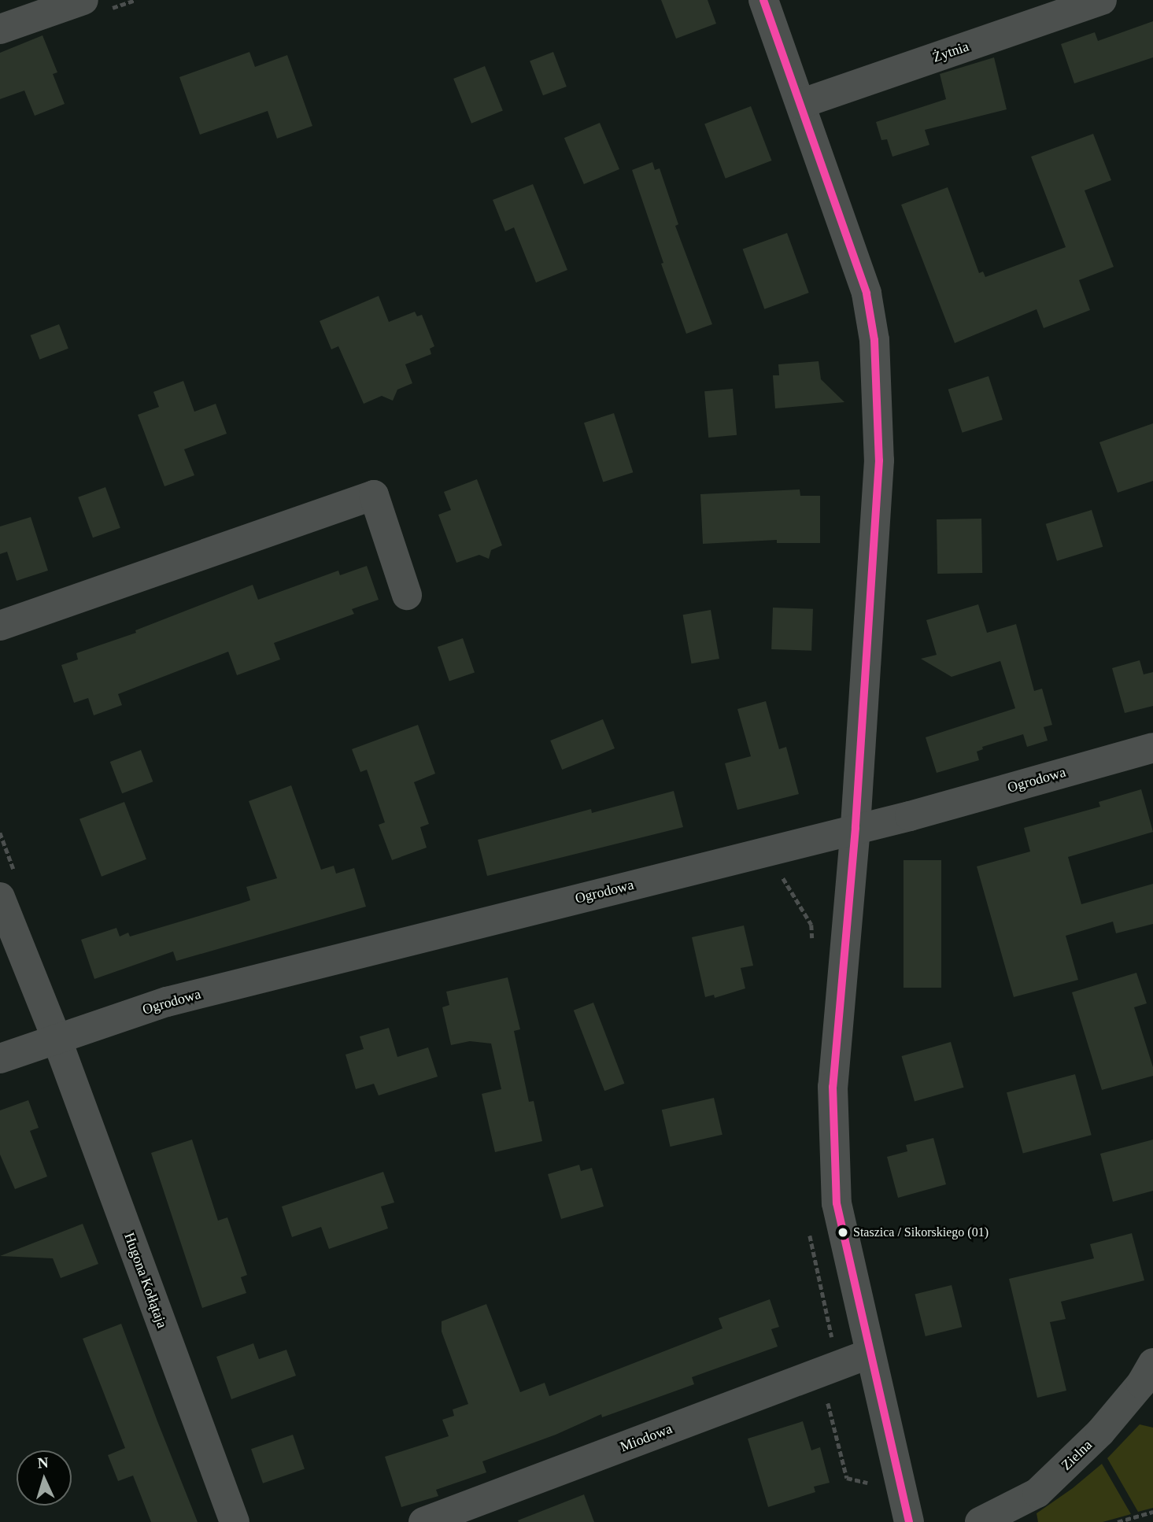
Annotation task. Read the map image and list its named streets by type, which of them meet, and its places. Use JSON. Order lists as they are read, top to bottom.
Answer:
{
  "streets": {
    "street": [
      "Żytnia",
      "Ogrodowa",
      "Hugona Kołłątaja",
      "Miodowa",
      "Zielna"
    ]
  },
  "crossings": [
    ["Ogrodowa", "Hugona Kołłątaja"]
  ],
  "places": ["Staszica / Sikorskiego (01)"],
  "north": "top"
}
